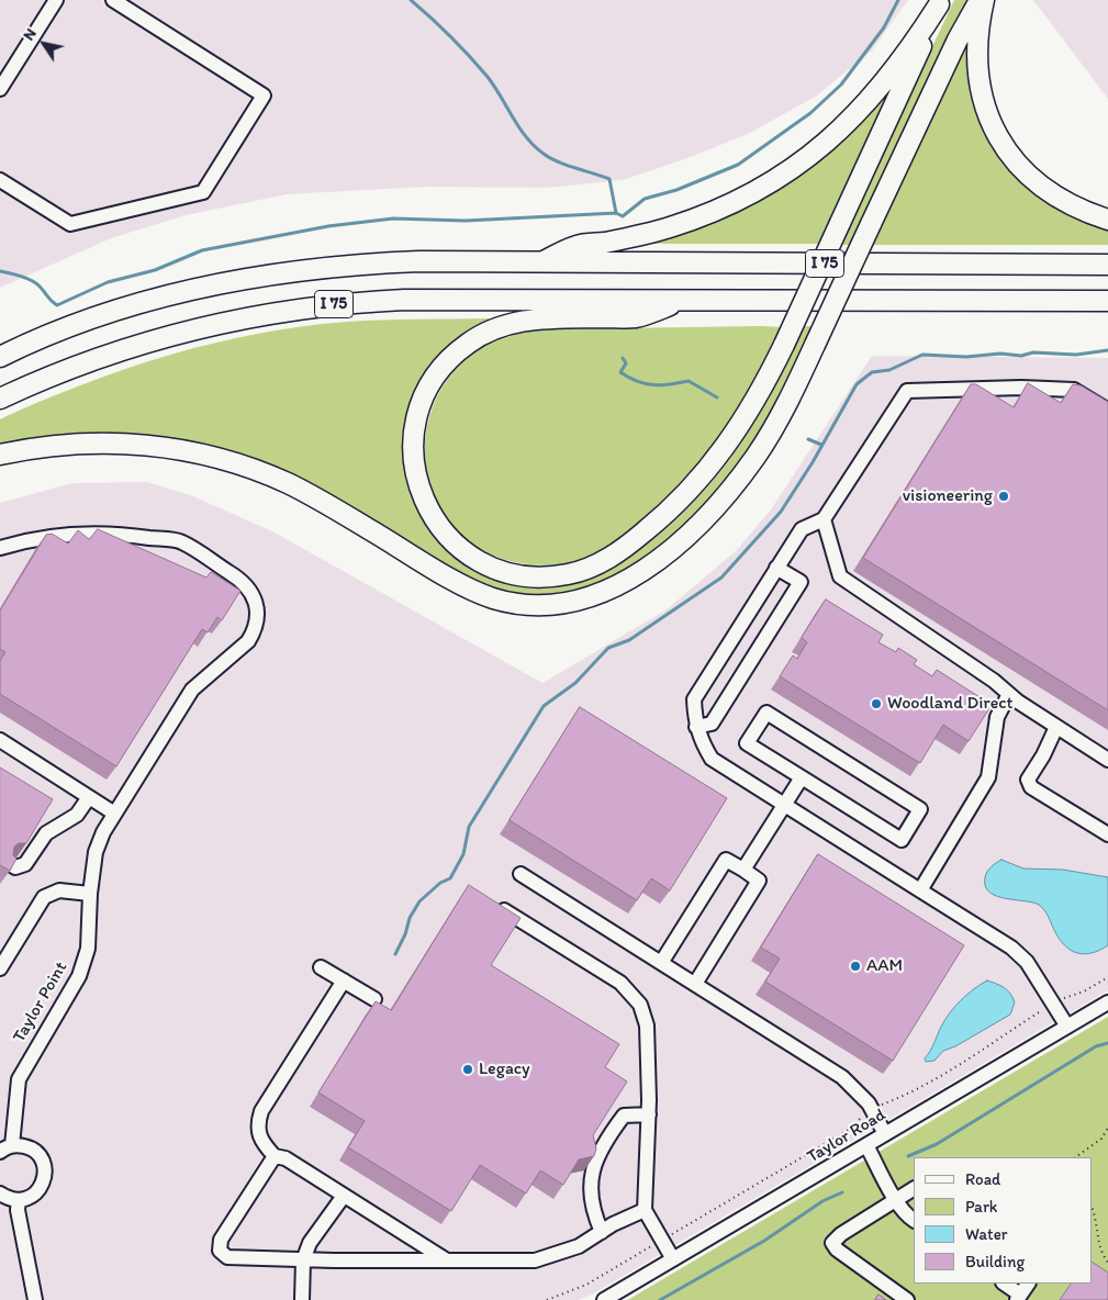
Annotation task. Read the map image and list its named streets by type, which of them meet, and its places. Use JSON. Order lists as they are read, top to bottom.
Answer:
{
  "streets": {
    "highway": ["I 75"],
    "street": ["Taylor Point", "Taylor Road"]
  },
  "places": [
    "visioneering",
    "Woodland Direct",
    "AAM",
    "Legacy"
  ],
  "legend": [
    "Road",
    "Park",
    "Water",
    "Building"
  ],
  "north": "top left"
}
